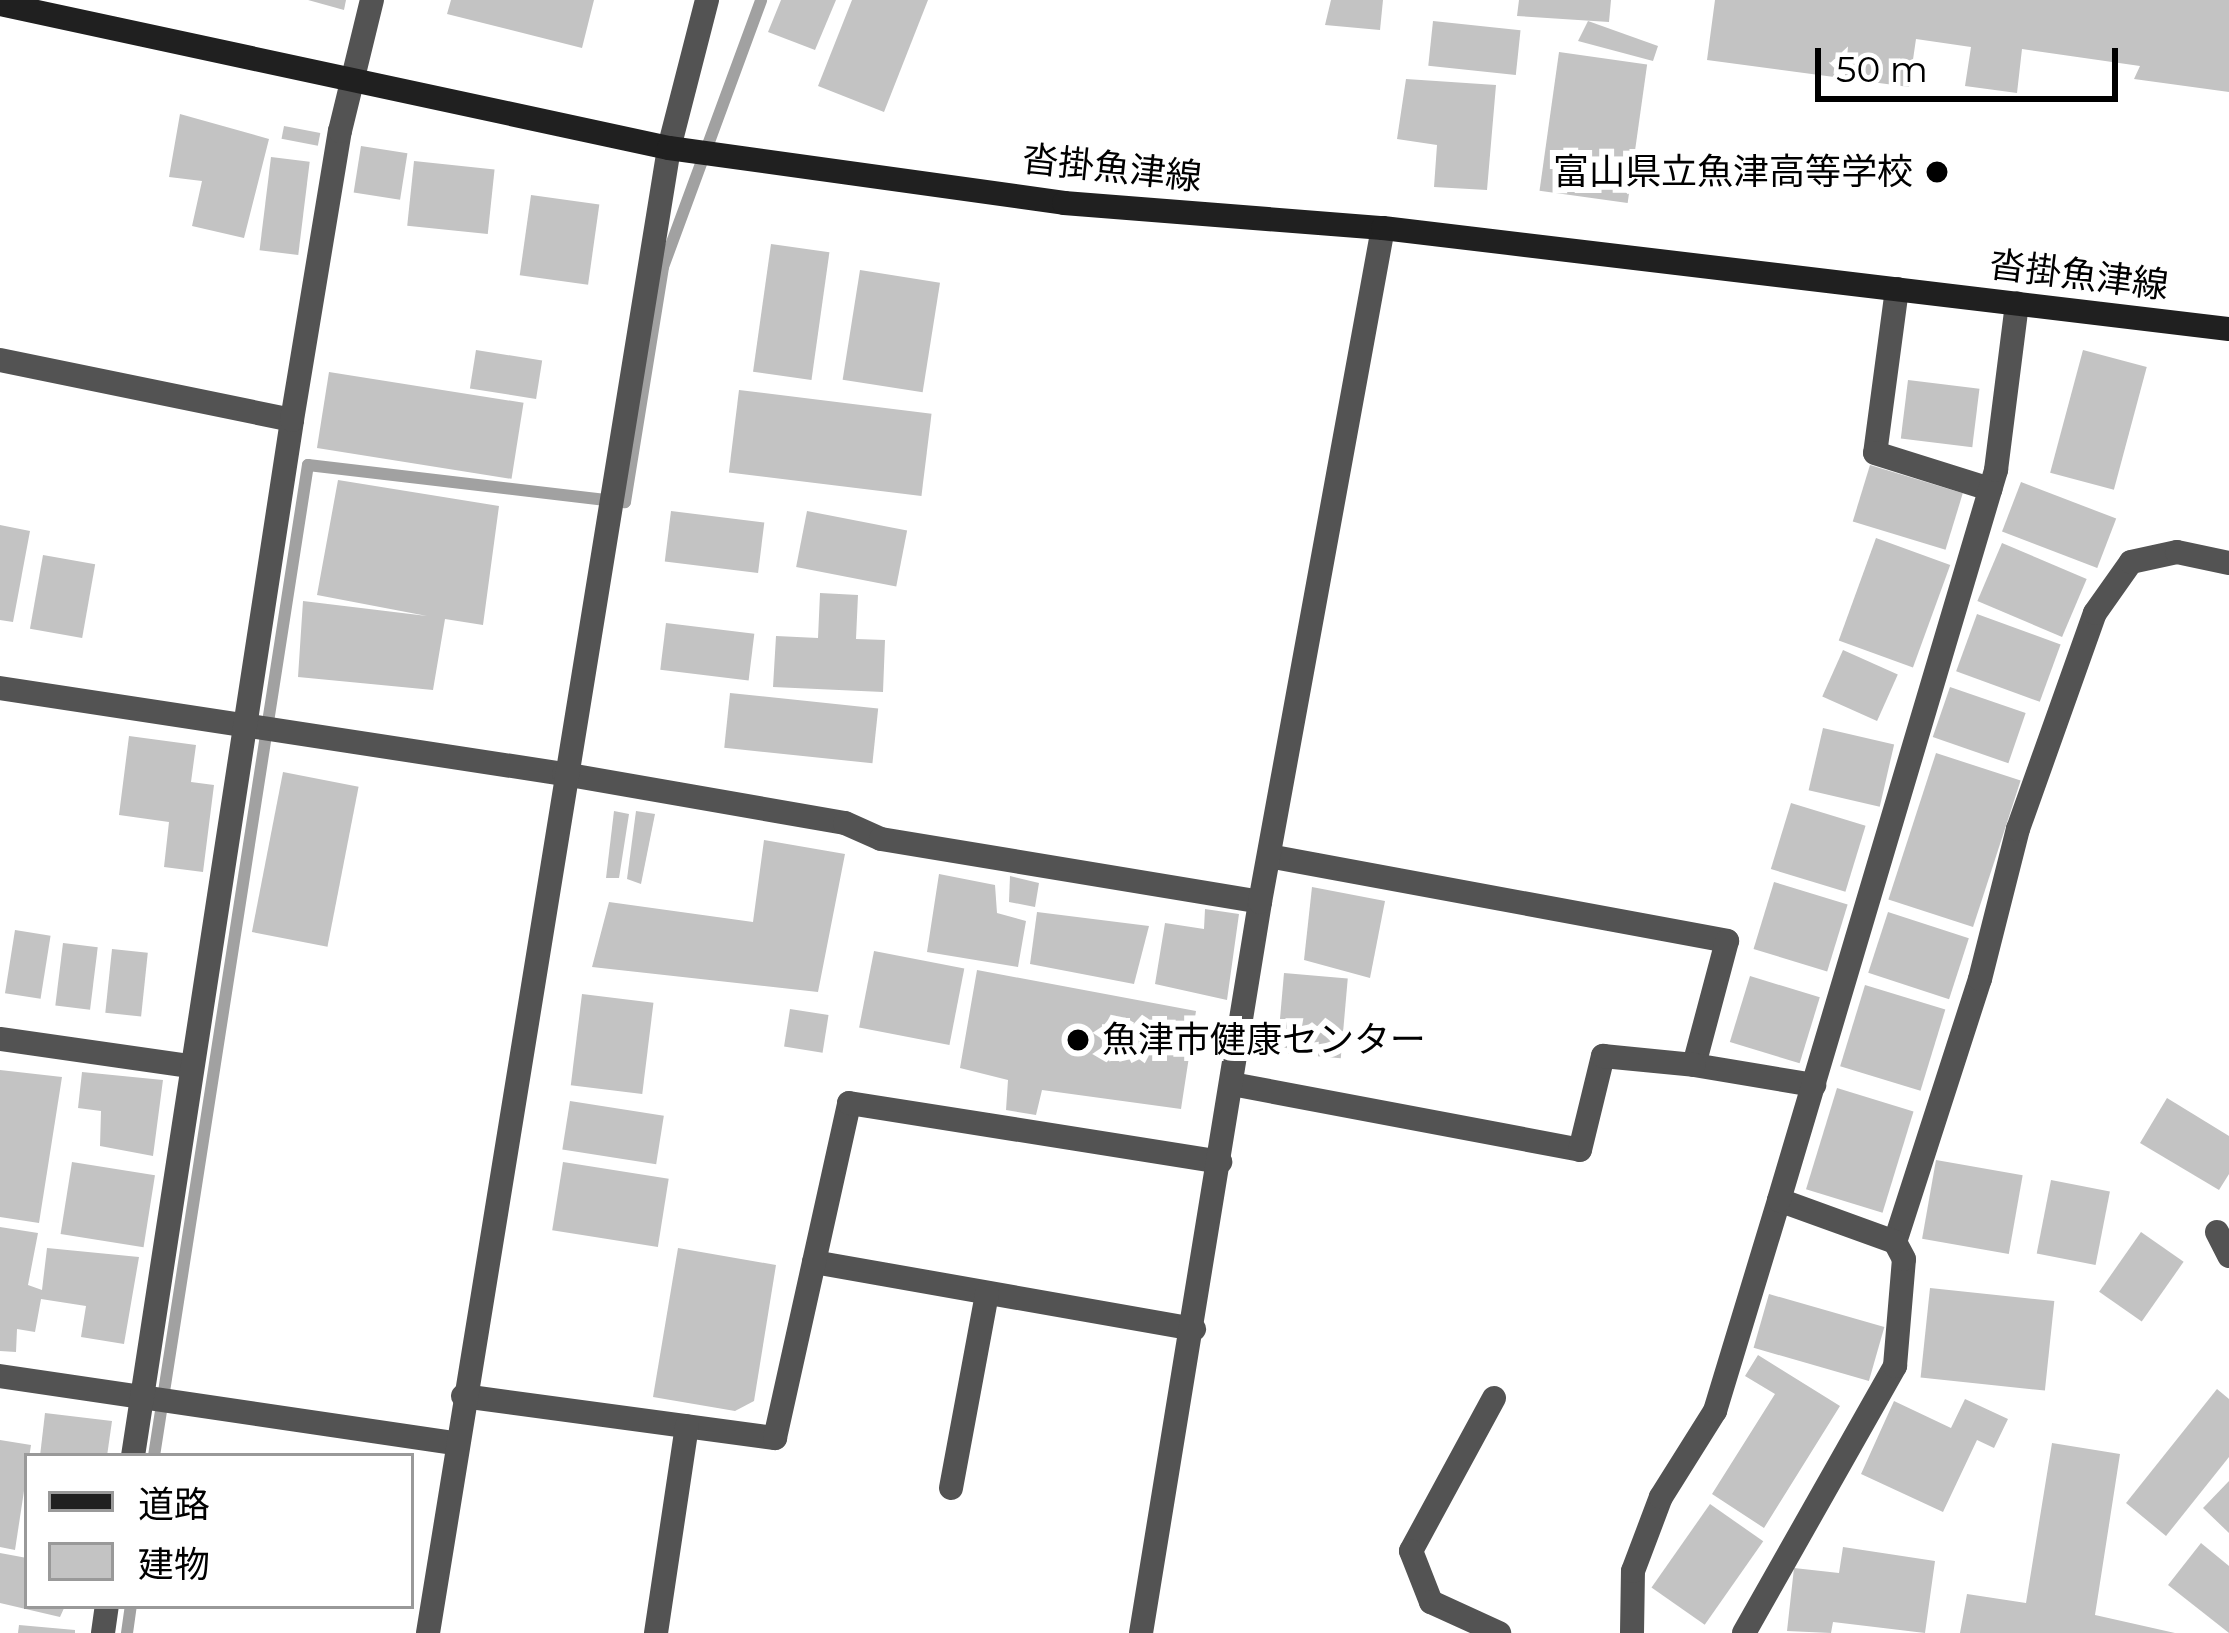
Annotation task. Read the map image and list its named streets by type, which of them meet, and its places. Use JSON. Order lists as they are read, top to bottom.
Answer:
{
  "streets": {
    "main road": ["沓掛魚津線"]
  },
  "places": ["富山県立魚津高等学校", "魚津市健康センター"],
  "legend": ["道路", "建物"],
  "scale_bar": "50 m"
}
